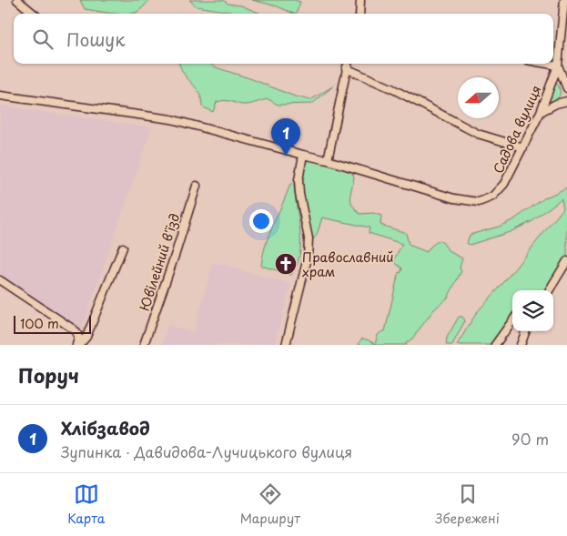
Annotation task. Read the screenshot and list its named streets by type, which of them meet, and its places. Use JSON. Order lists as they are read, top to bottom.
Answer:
{
  "streets": {
    "street": ["Садова вулиця", "Ювілейний в'їзд"]
  },
  "places": {
    "church": ["Православний храм"]
  },
  "scale_bar": "100 m",
  "north": "left",
  "page": {
    "search": "Пошук",
    "pins": "1",
    "scale": "100 m",
    "heading": "Поруч",
    "list": [
      {
        "mark": "1",
        "name": "Хлібзавод",
        "note": "Зупинка · Давидова-Лучицького вулиця",
        "value": "90 m"
      }
    ],
    "nav": ["Карта", "Маршрут", "Збережені"]
  }
}
